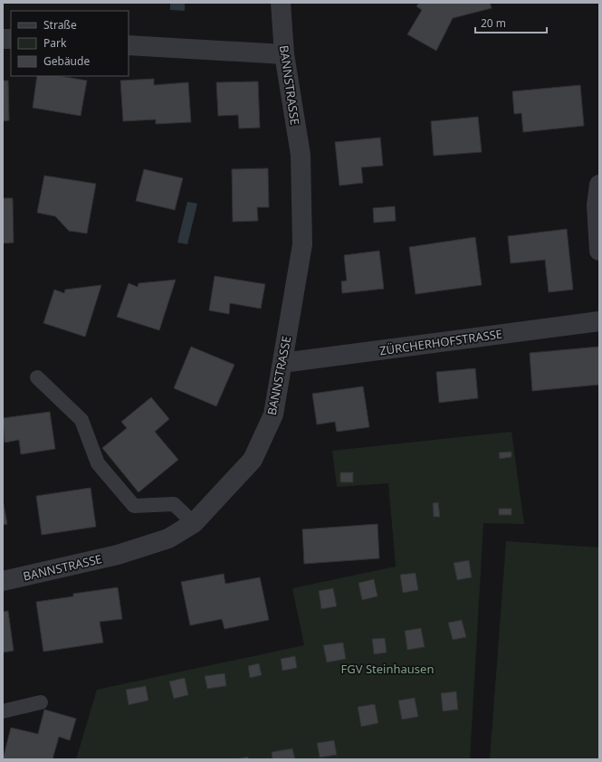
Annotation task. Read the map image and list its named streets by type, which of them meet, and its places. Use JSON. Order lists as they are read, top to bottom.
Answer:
{
  "streets": {
    "street": ["BANNSTRASSE", "ZÜRCHERHOFSTRASSE"]
  },
  "crossings": [
    ["BANNSTRASSE", "ZÜRCHERHOFSTRASSE"]
  ],
  "parks": ["FGV Steinhausen"],
  "legend": ["Straße", "Park", "Gebäude"],
  "scale_bar": "20 m"
}
